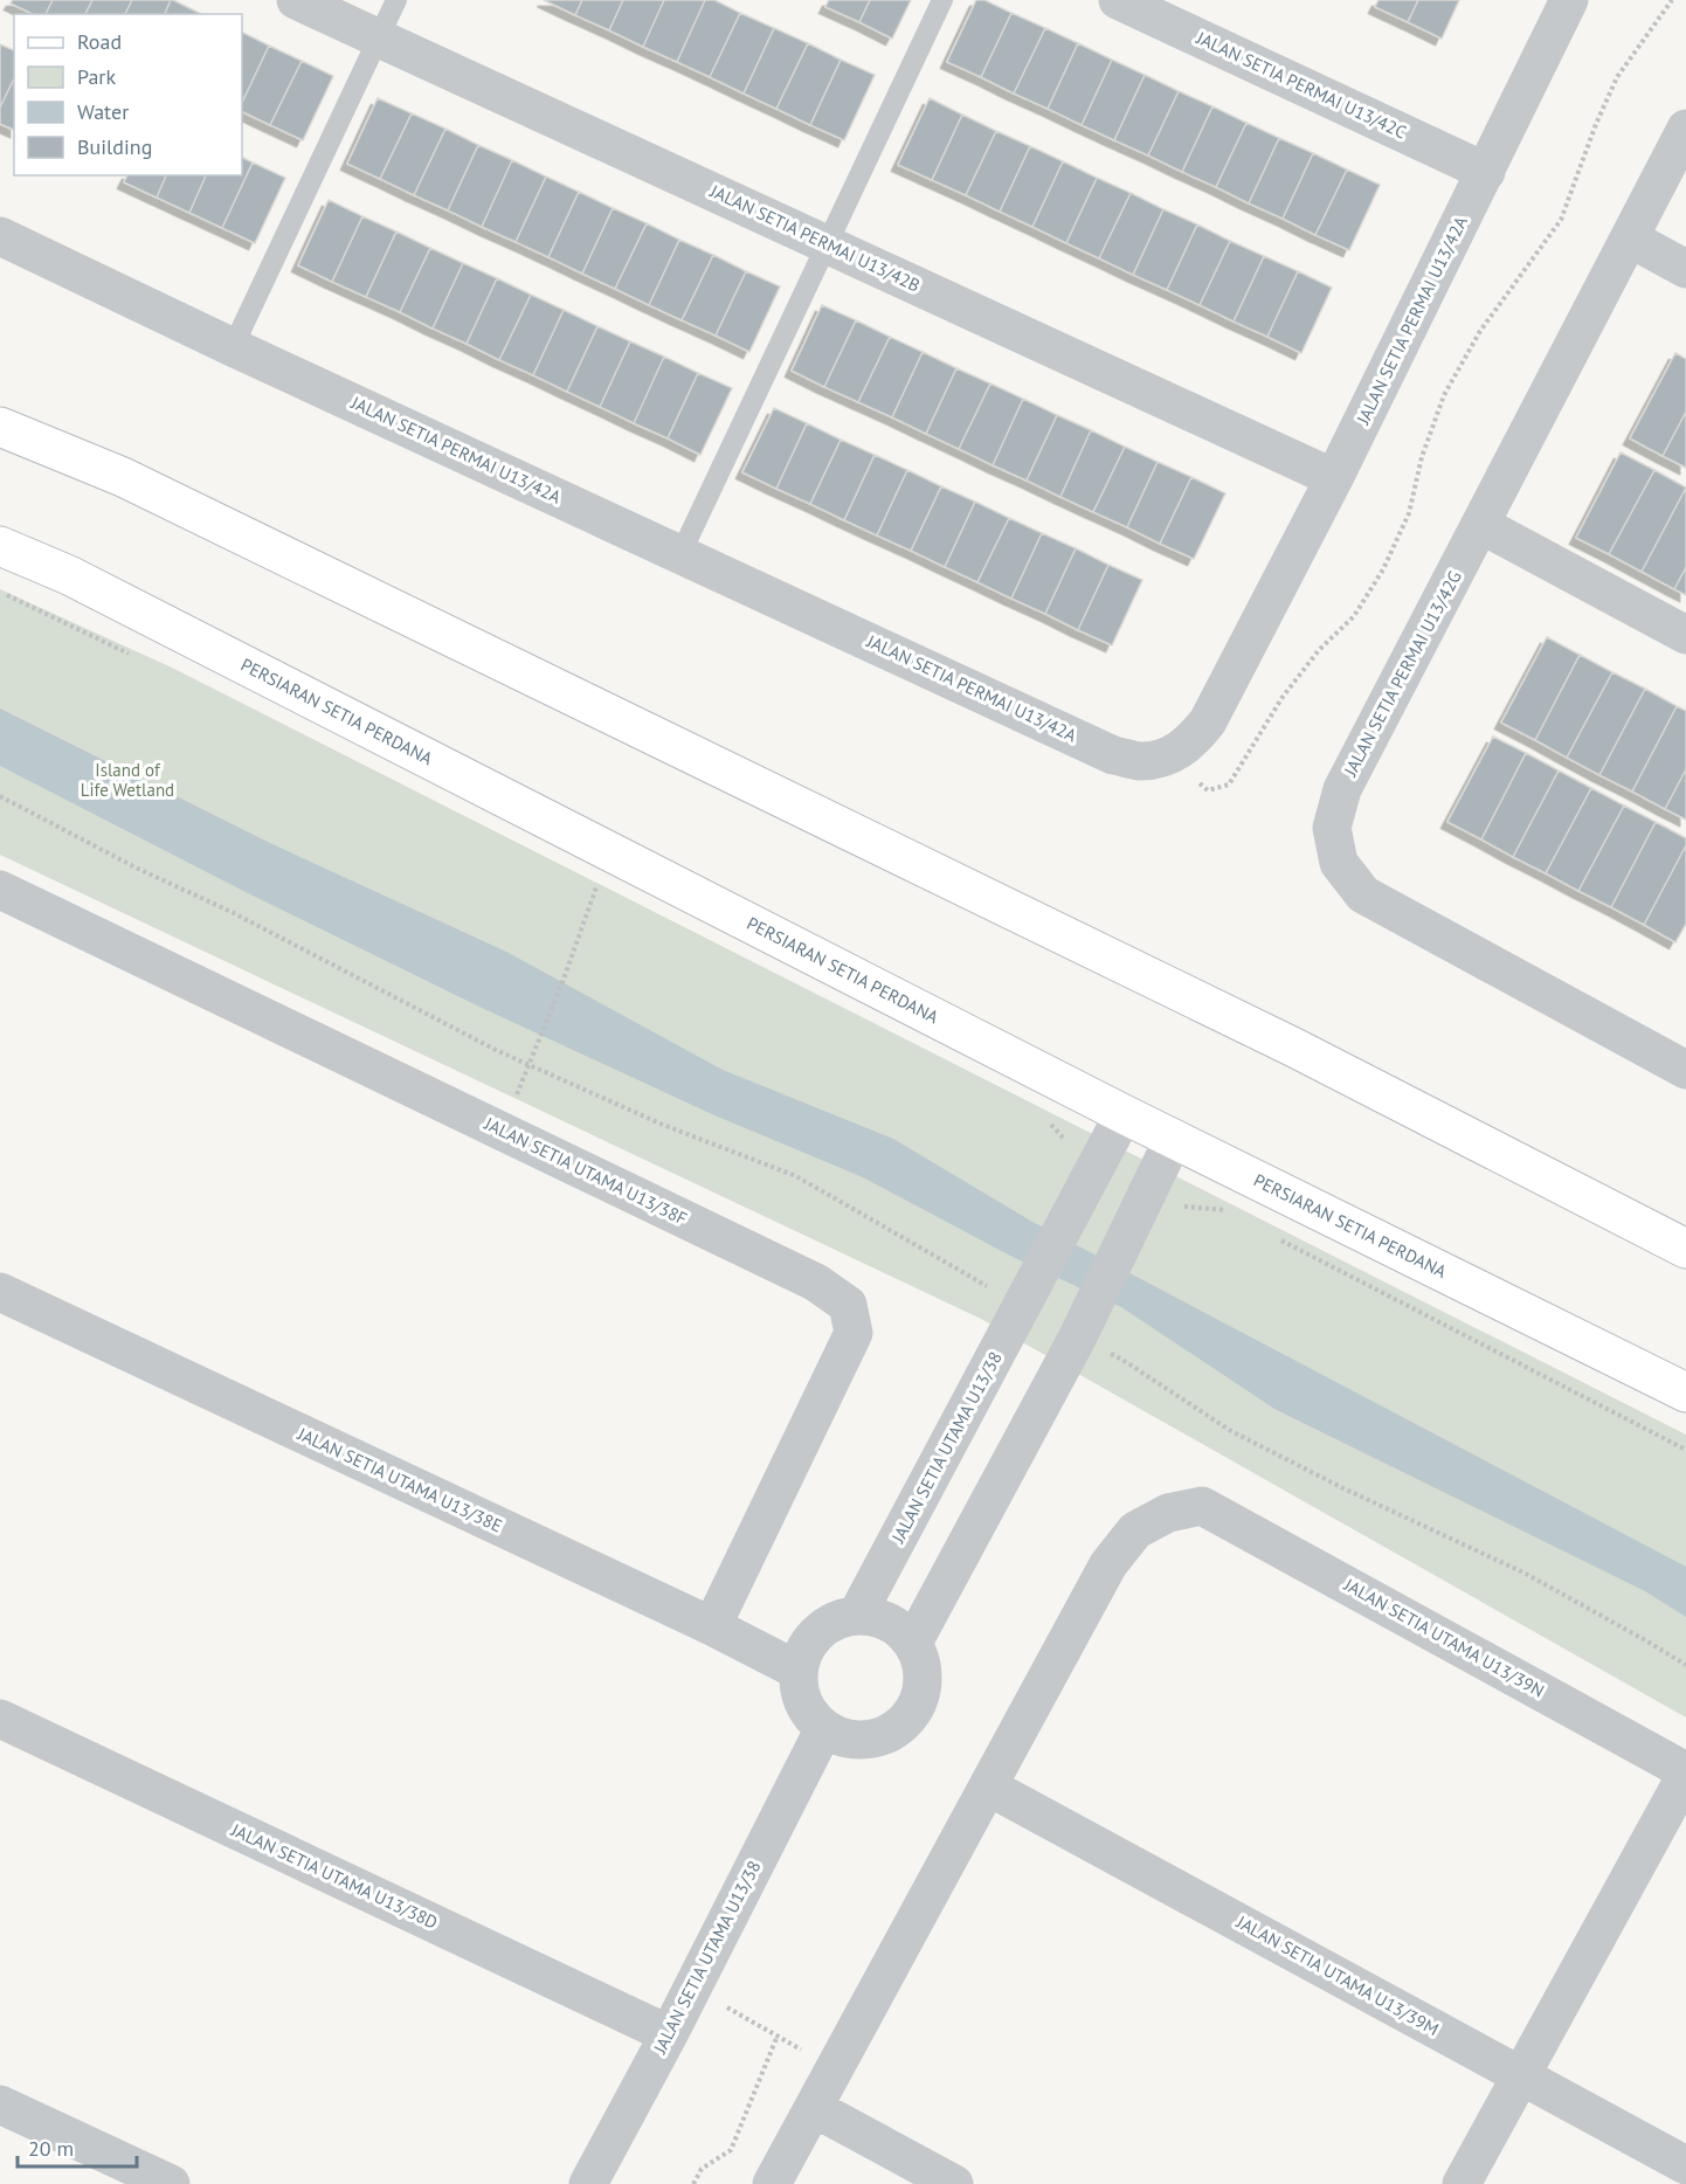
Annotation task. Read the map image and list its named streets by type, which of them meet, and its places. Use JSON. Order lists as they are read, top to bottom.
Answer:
{
  "streets": {
    "main road": ["PERSIARAN SETIA PERDANA"],
    "street": [
      "JALAN SETIA PERMAI U13/42C",
      "JALAN SETIA PERMAI U13/42B",
      "JALAN SETIA PERMAI U13/42A",
      "JALAN SETIA PERMAI U13/42G",
      "JALAN SETIA UTAMA U13/38F",
      "JALAN SETIA UTAMA U13/38",
      "JALAN SETIA UTAMA U13/38E",
      "JALAN SETIA UTAMA U13/39N",
      "JALAN SETIA UTAMA U13/38D",
      "JALAN SETIA UTAMA U13/39M"
    ]
  },
  "crossings": [
    ["JALAN SETIA PERMAI U13/42C", "JALAN SETIA PERMAI U13/42A"],
    ["JALAN SETIA PERMAI U13/42B", "JALAN SETIA PERMAI U13/42A"],
    ["PERSIARAN SETIA PERDANA", "JALAN SETIA UTAMA U13/38"],
    ["JALAN SETIA UTAMA U13/38F", "JALAN SETIA UTAMA U13/38E"],
    ["JALAN SETIA UTAMA U13/38", "JALAN SETIA UTAMA U13/38E"],
    ["JALAN SETIA UTAMA U13/38", "JALAN SETIA UTAMA U13/38D"],
    ["JALAN SETIA UTAMA U13/39N", "JALAN SETIA UTAMA U13/39M"]
  ],
  "parks": ["Island of Life Wetland"],
  "legend": [
    "Road",
    "Park",
    "Water",
    "Building"
  ],
  "scale_bar": "20 m"
}
